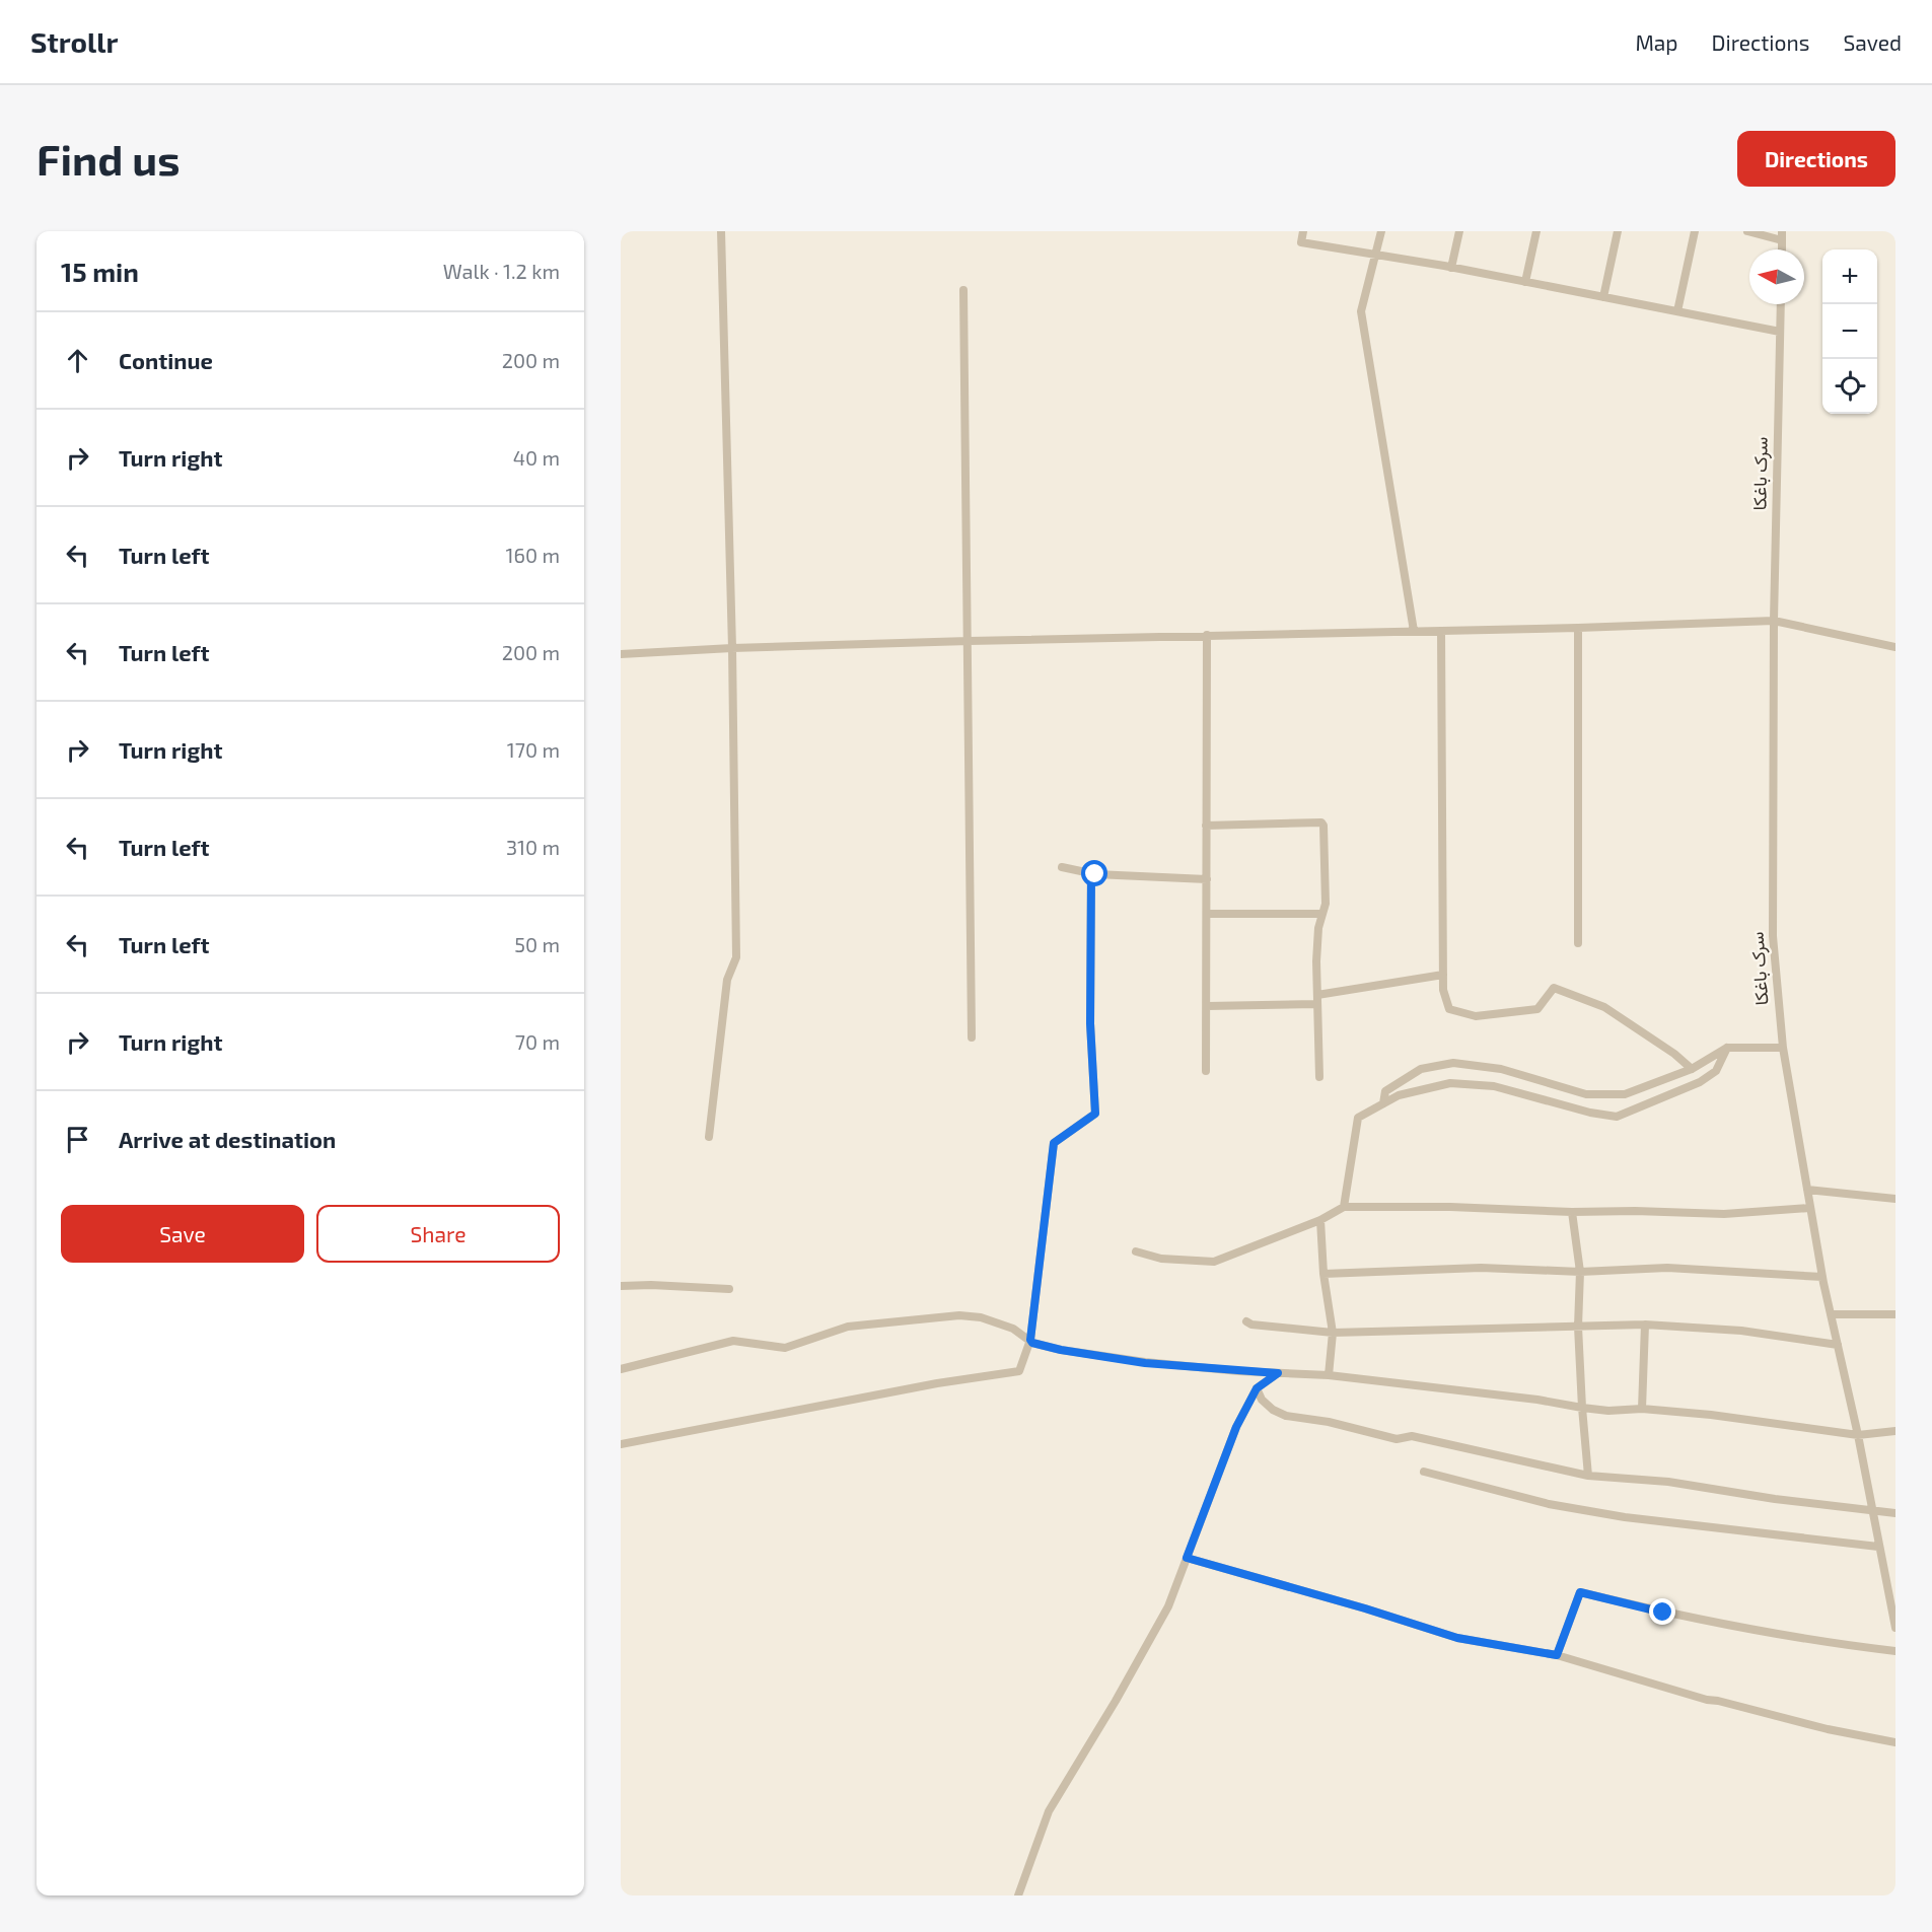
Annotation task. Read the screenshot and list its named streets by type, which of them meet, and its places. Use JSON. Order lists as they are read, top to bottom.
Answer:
{
  "streets": {
    "street": ["سرک باغکا"]
  },
  "north": "left",
  "page": {
    "header": "Strollr",
    "nav": ["Map", "Directions", "Saved"],
    "buttons": [
      "Directions",
      ["Save", "Share"]
    ],
    "title": "Find us",
    "heading": ["15 min", "Walk · 1.2 km"],
    "map_buttons": ["+", "−"],
    "list": [
      ["Continue", "200 m"],
      ["Turn right", "40 m"],
      ["Turn left", "160 m"],
      ["Turn left", "200 m"],
      ["Turn right", "170 m"],
      ["Turn left", "310 m"],
      ["Turn left", "50 m"],
      ["Turn right", "70 m"],
      "Arrive at destination"
    ]
  }
}
